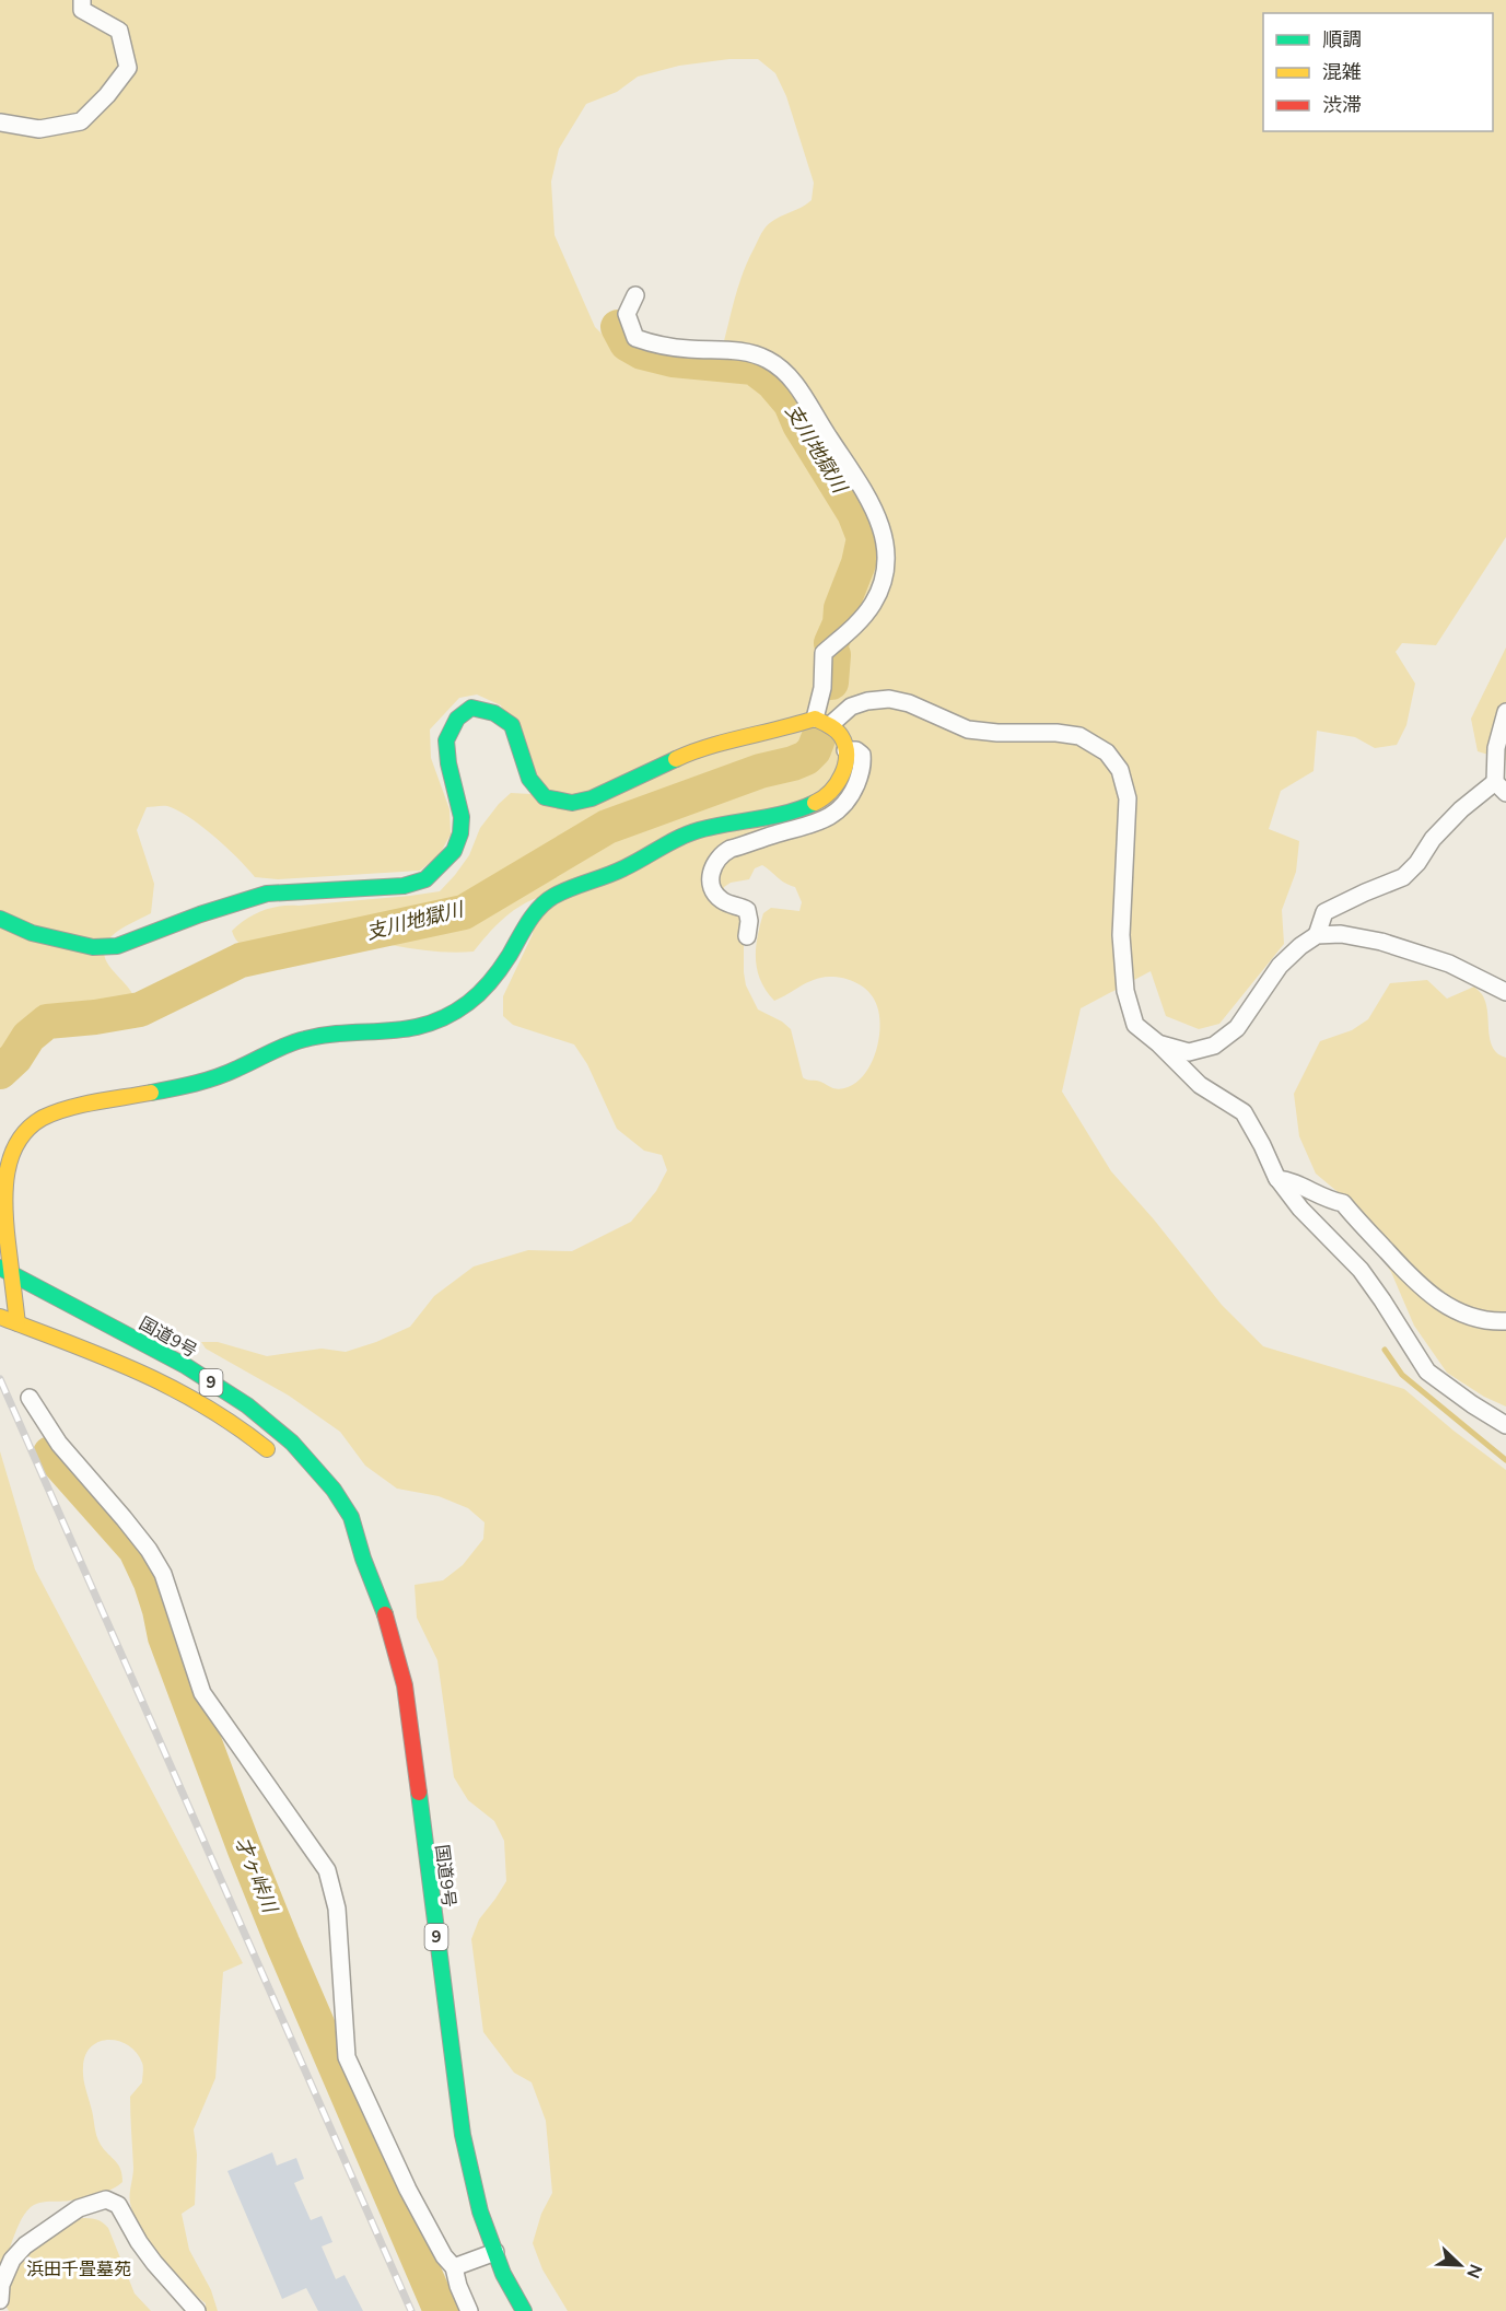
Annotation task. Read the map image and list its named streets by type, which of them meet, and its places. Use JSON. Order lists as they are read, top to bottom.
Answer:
{
  "streets": {
    "main road": ["国道9号", "9"]
  },
  "water": ["支川地獄川", "才ヶ峠川"],
  "parks": ["浜田千畳墓苑"],
  "legend": ["順調", "混雑", "渋滞"],
  "north": "bottom right"
}
